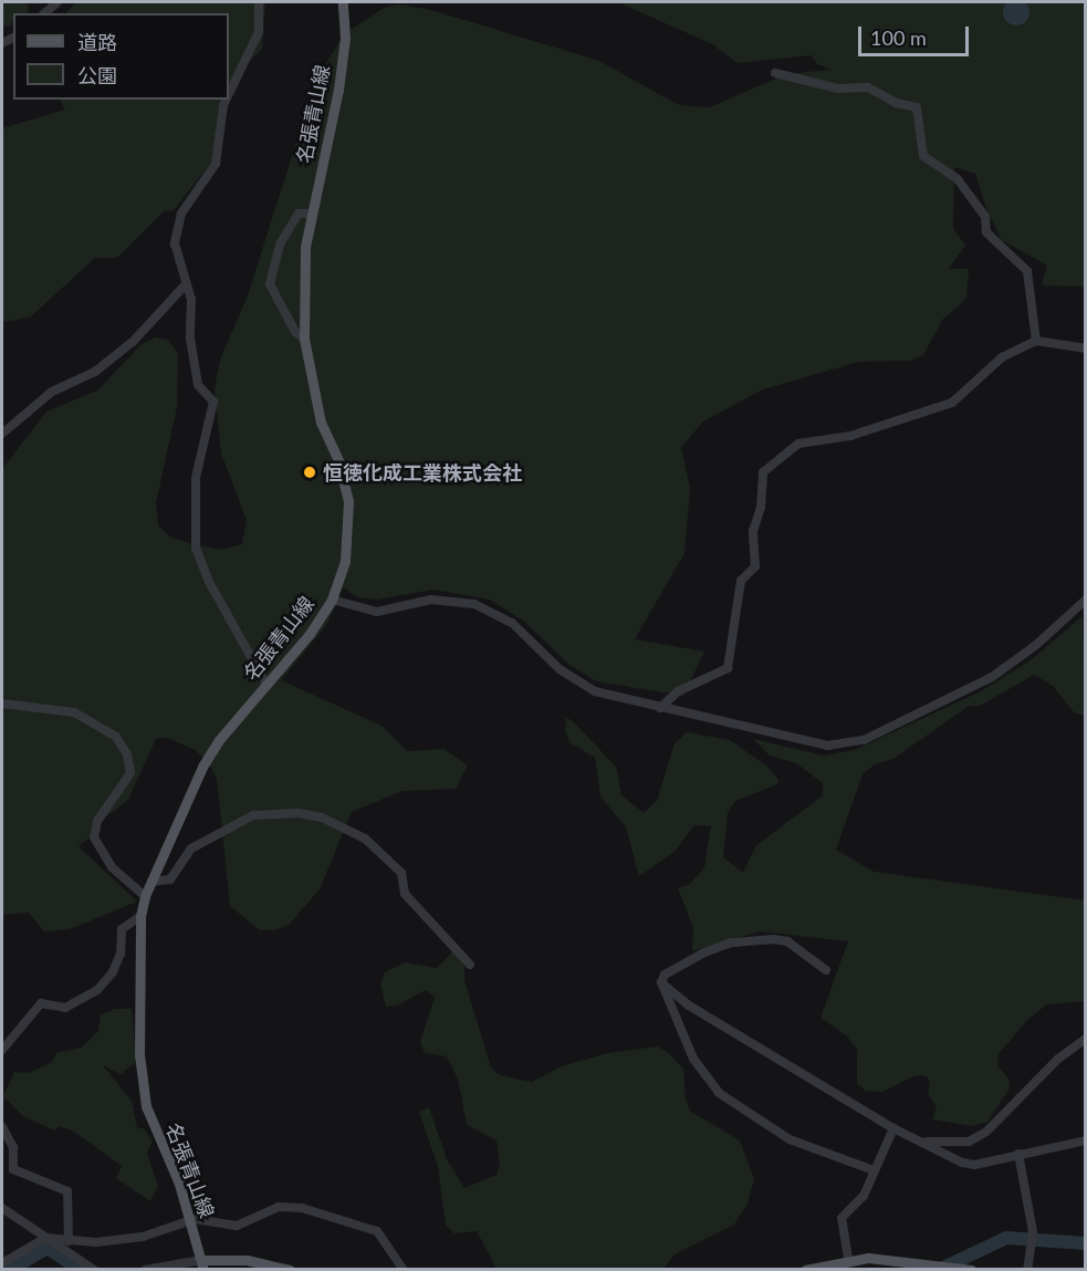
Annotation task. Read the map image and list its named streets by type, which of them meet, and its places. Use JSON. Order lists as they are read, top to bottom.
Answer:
{
  "streets": {
    "main road": ["名張青山線"]
  },
  "places": ["恒徳化成工業株式会社"],
  "legend": ["道路", "公園"],
  "scale_bar": "100 m"
}
